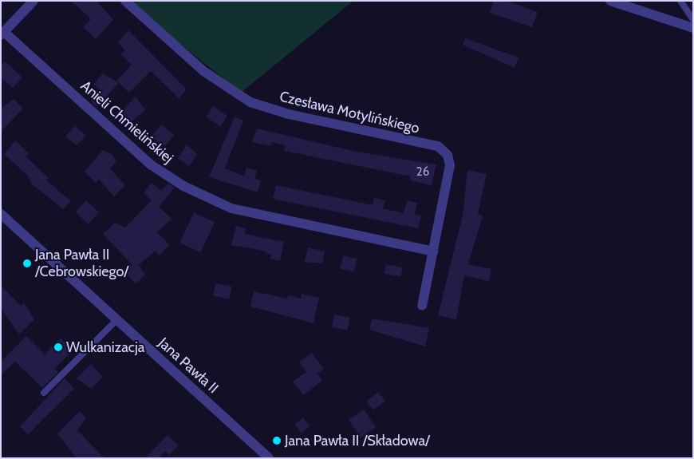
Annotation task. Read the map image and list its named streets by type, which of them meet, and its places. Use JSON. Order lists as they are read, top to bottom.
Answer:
{
  "streets": {
    "street": ["Czesława Motylińskiego", "Anieli Chmielińskiej", "Jana Pawła II"]
  },
  "crossings": [
    ["Czesława Motylińskiego", "Anieli Chmielińskiej"]
  ],
  "places": ["Jana Pawła II /Cebrowskiego/", "Wulkanizacja", "Jana Pawła II /Składowa/"],
  "house_numbers": ["26"]
}
